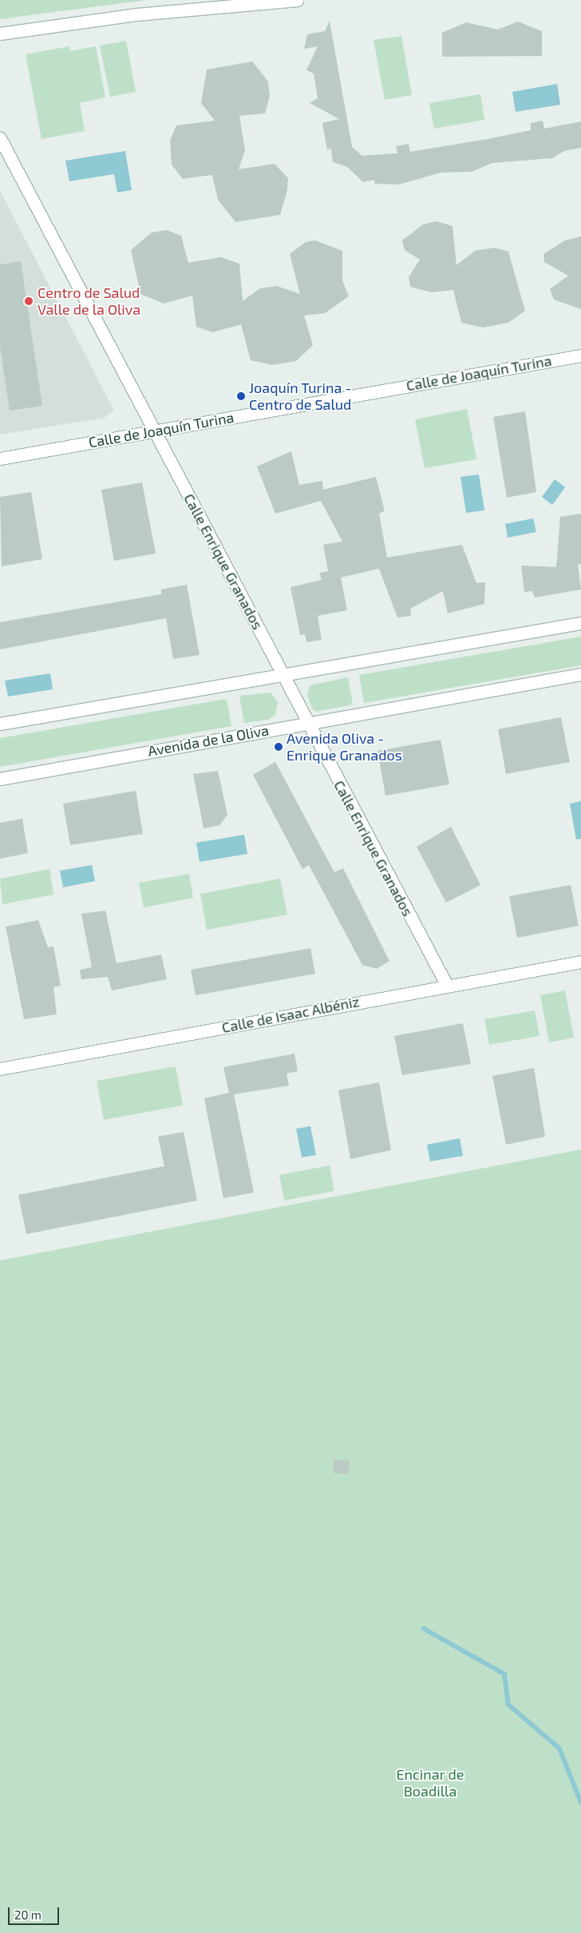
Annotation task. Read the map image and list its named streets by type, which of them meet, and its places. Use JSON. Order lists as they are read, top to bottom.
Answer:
{
  "streets": {
    "street": [
      "Calle de Joaquín Turina",
      "Calle Enrique Granados",
      "Avenida de la Oliva",
      "Calle de Isaac Albéniz"
    ]
  },
  "crossings": [
    ["Calle de Joaquín Turina", "Calle Enrique Granados"],
    ["Calle Enrique Granados", "Avenida de la Oliva"],
    ["Calle Enrique Granados", "Calle de Isaac Albéniz"]
  ],
  "parks": ["Encinar de Boadilla"],
  "places": ["Centro de Salud Valle de la Oliva", "Joaquín Turina - Centro de Salud", "Avenida Oliva - Enrique Granados"],
  "scale_bar": "20 m"
}
